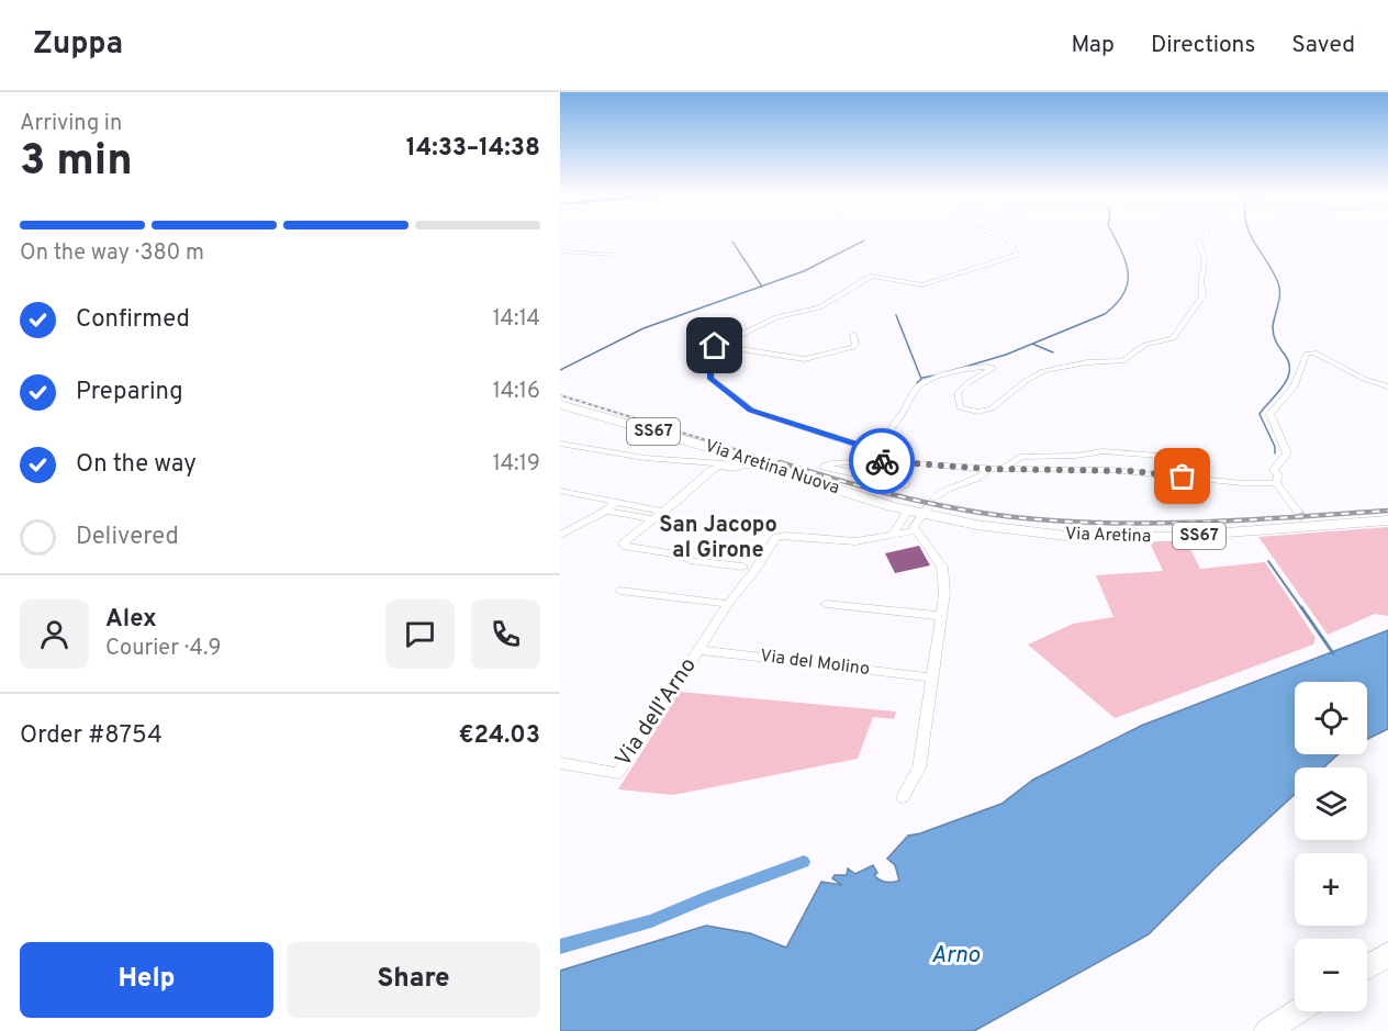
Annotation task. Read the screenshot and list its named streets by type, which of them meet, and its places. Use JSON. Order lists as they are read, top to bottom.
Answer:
{
  "streets": {
    "main road": ["SS67", "Via Aretina Nuova", "Via Aretina"],
    "street": ["Via del Molino", "Via dell'Arno"]
  },
  "crossings": [
    ["Via Aretina Nuova", "Via Aretina"],
    ["Via del Molino", "Via dell'Arno"]
  ],
  "districts": ["San Jacopo al Girone"],
  "water": ["Arno"],
  "page": {
    "header": "Zuppa",
    "nav": ["Map", "Directions", "Saved"],
    "heading": ["3 min", "Arriving in", "14:33–14:38"],
    "panel": [
      "Alex",
      "Courier · 4.9",
      "Order #8754",
      "€24.03"
    ],
    "bar": "On the way · 380 m",
    "list": [
      ["Confirmed", "14:14"],
      ["Preparing", "14:16"],
      ["On the way", "14:19"],
      "Delivered"
    ],
    "map_buttons": ["+", "−"],
    "buttons": ["Help", "Share"]
  }
}
